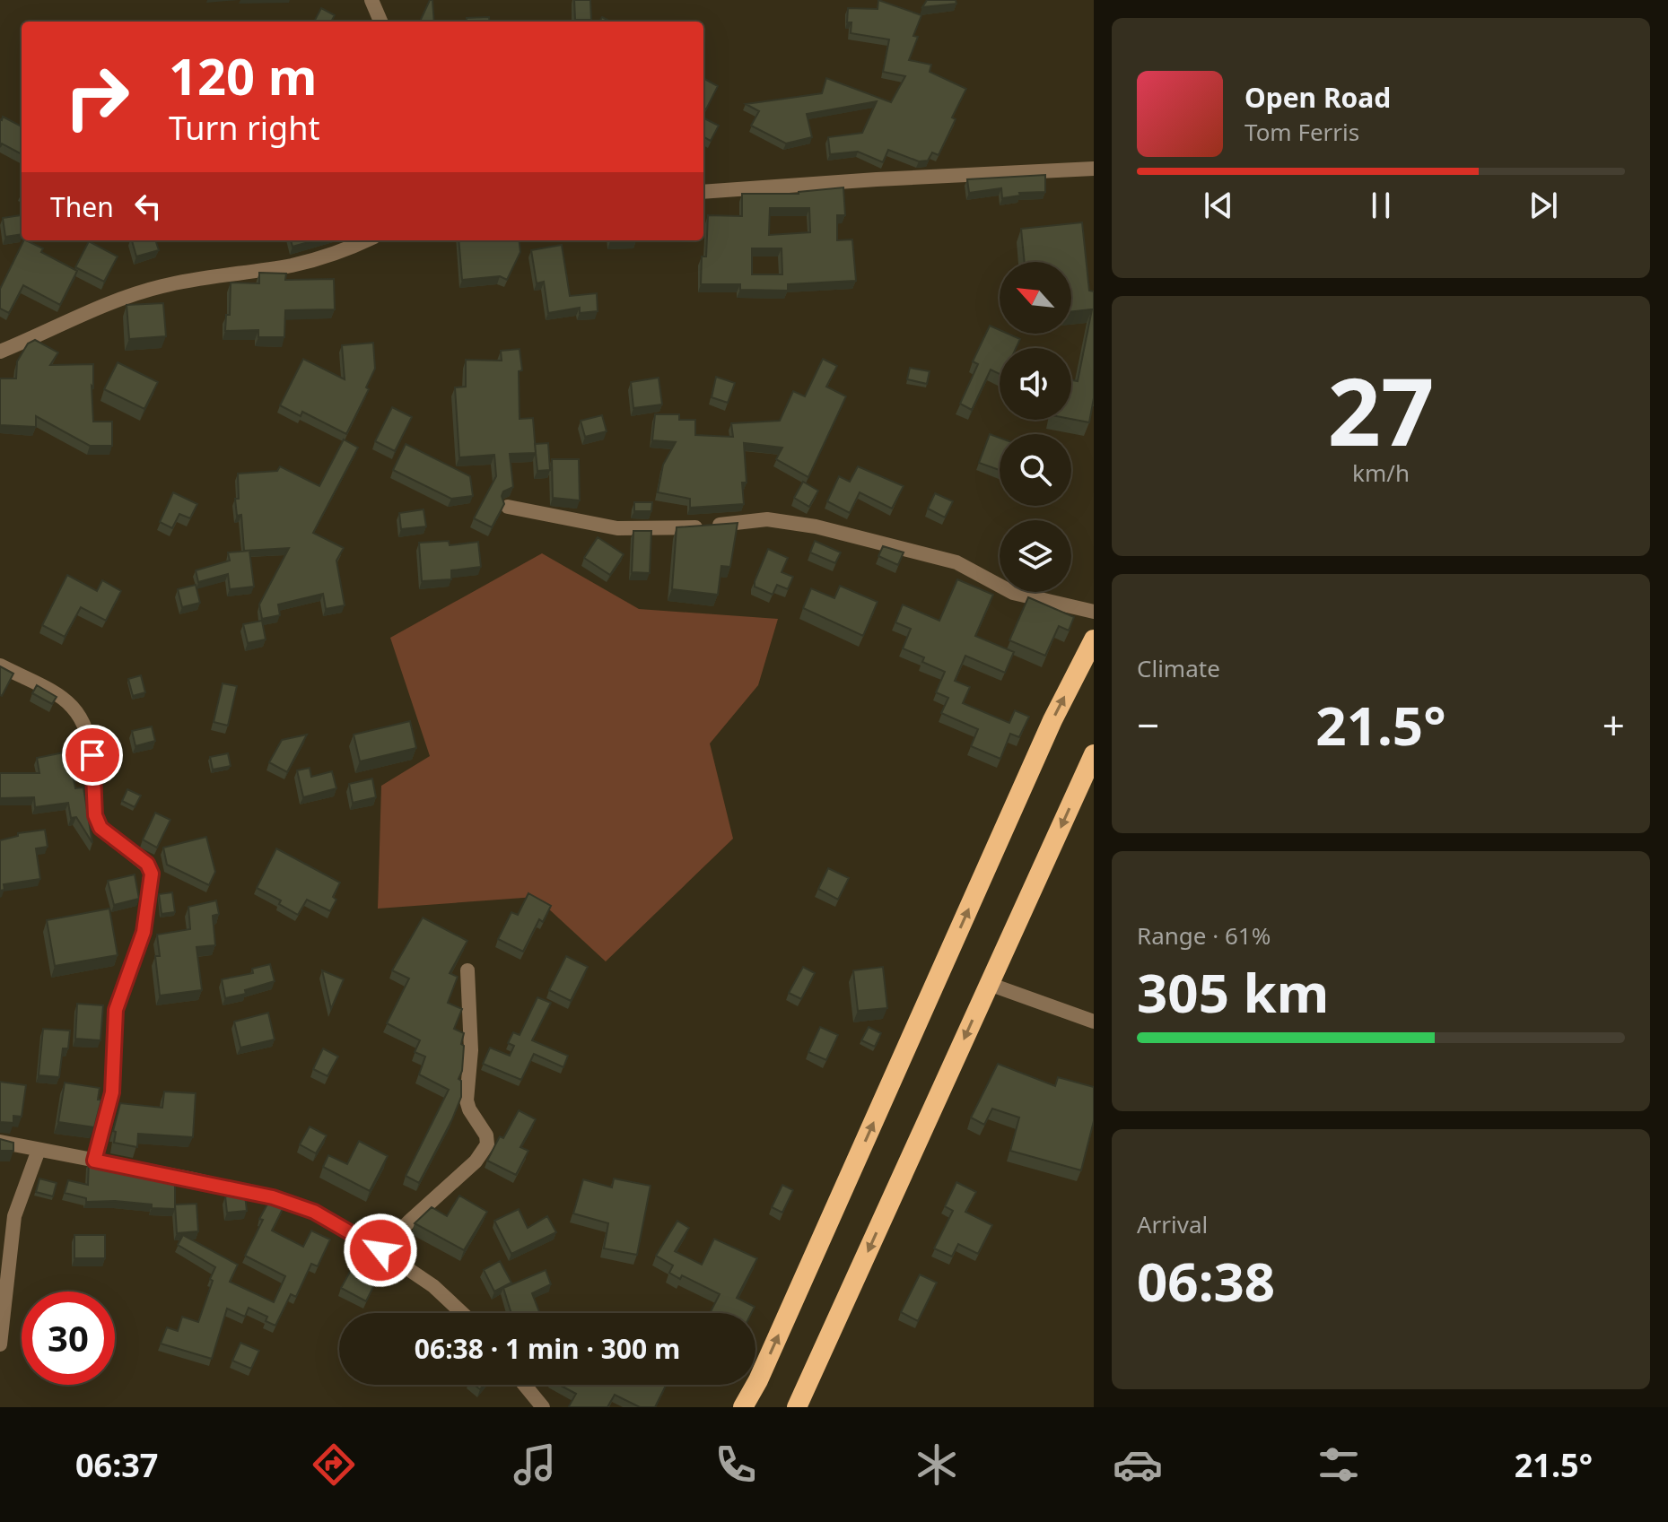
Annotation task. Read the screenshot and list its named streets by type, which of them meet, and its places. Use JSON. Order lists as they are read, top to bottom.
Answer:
{
  "north": "top left",
  "page": {
    "turn": ["120 m", "Turn right"],
    "song": ["Open Road", "Tom Ferris"],
    "then": "Then",
    "tile": [
      ["27", "km/h"],
      "Climate",
      ["Range · 61%", "305 km"],
      ["Arrival", "06:38"]
    ],
    "heat": ["−", "21.5°", "+"],
    "limit": "30",
    "trip": "06:38 · 1 min · 300 m",
    "tabs": ["06:37", "21.5°"]
  }
}
